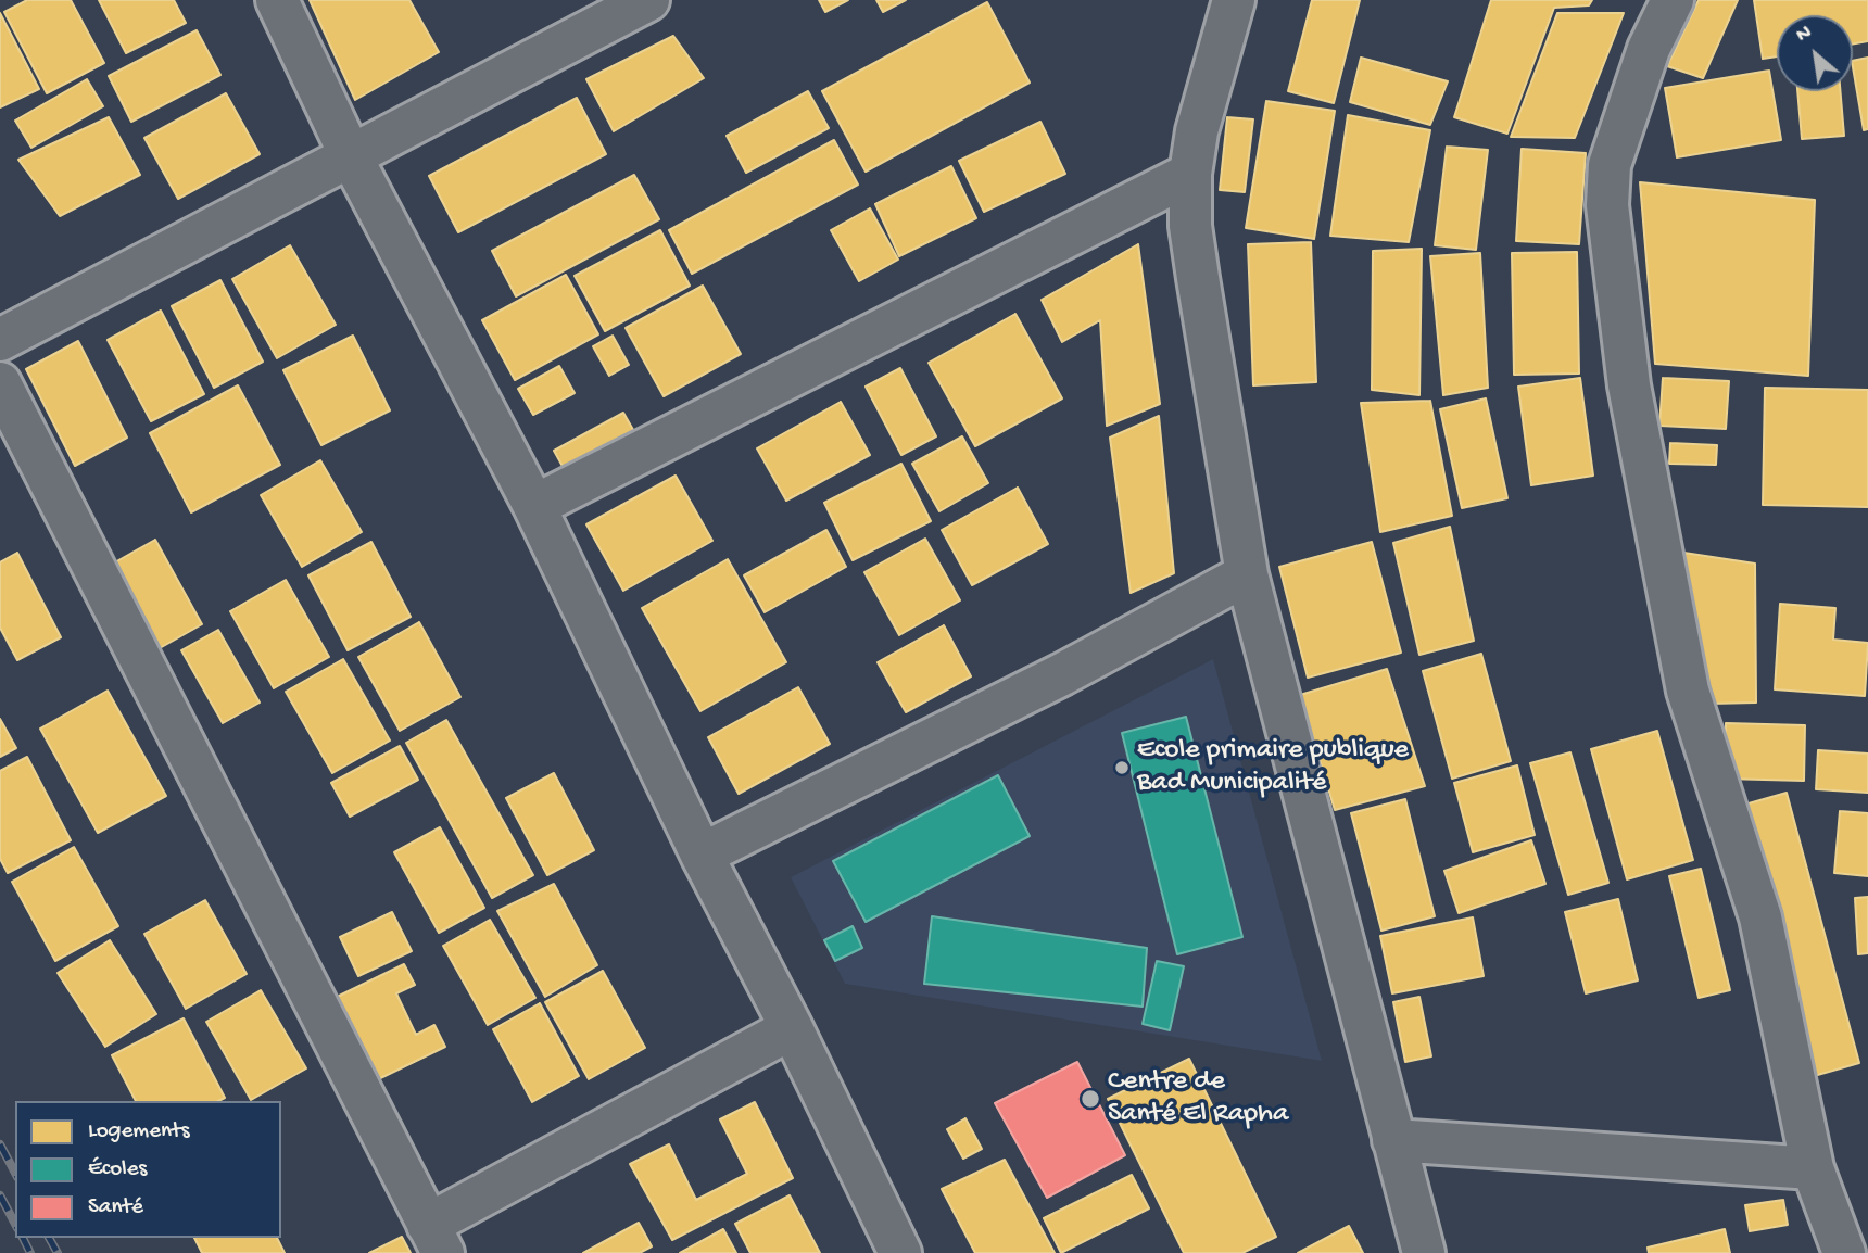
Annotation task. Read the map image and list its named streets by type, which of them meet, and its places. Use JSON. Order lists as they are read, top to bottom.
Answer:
{
  "places": ["Ecole primaire publique Bad Municipalité", "Centre de Santé El Rapha"],
  "legend": ["Logements", "Écoles", "Santé"],
  "north": "top left"
}
